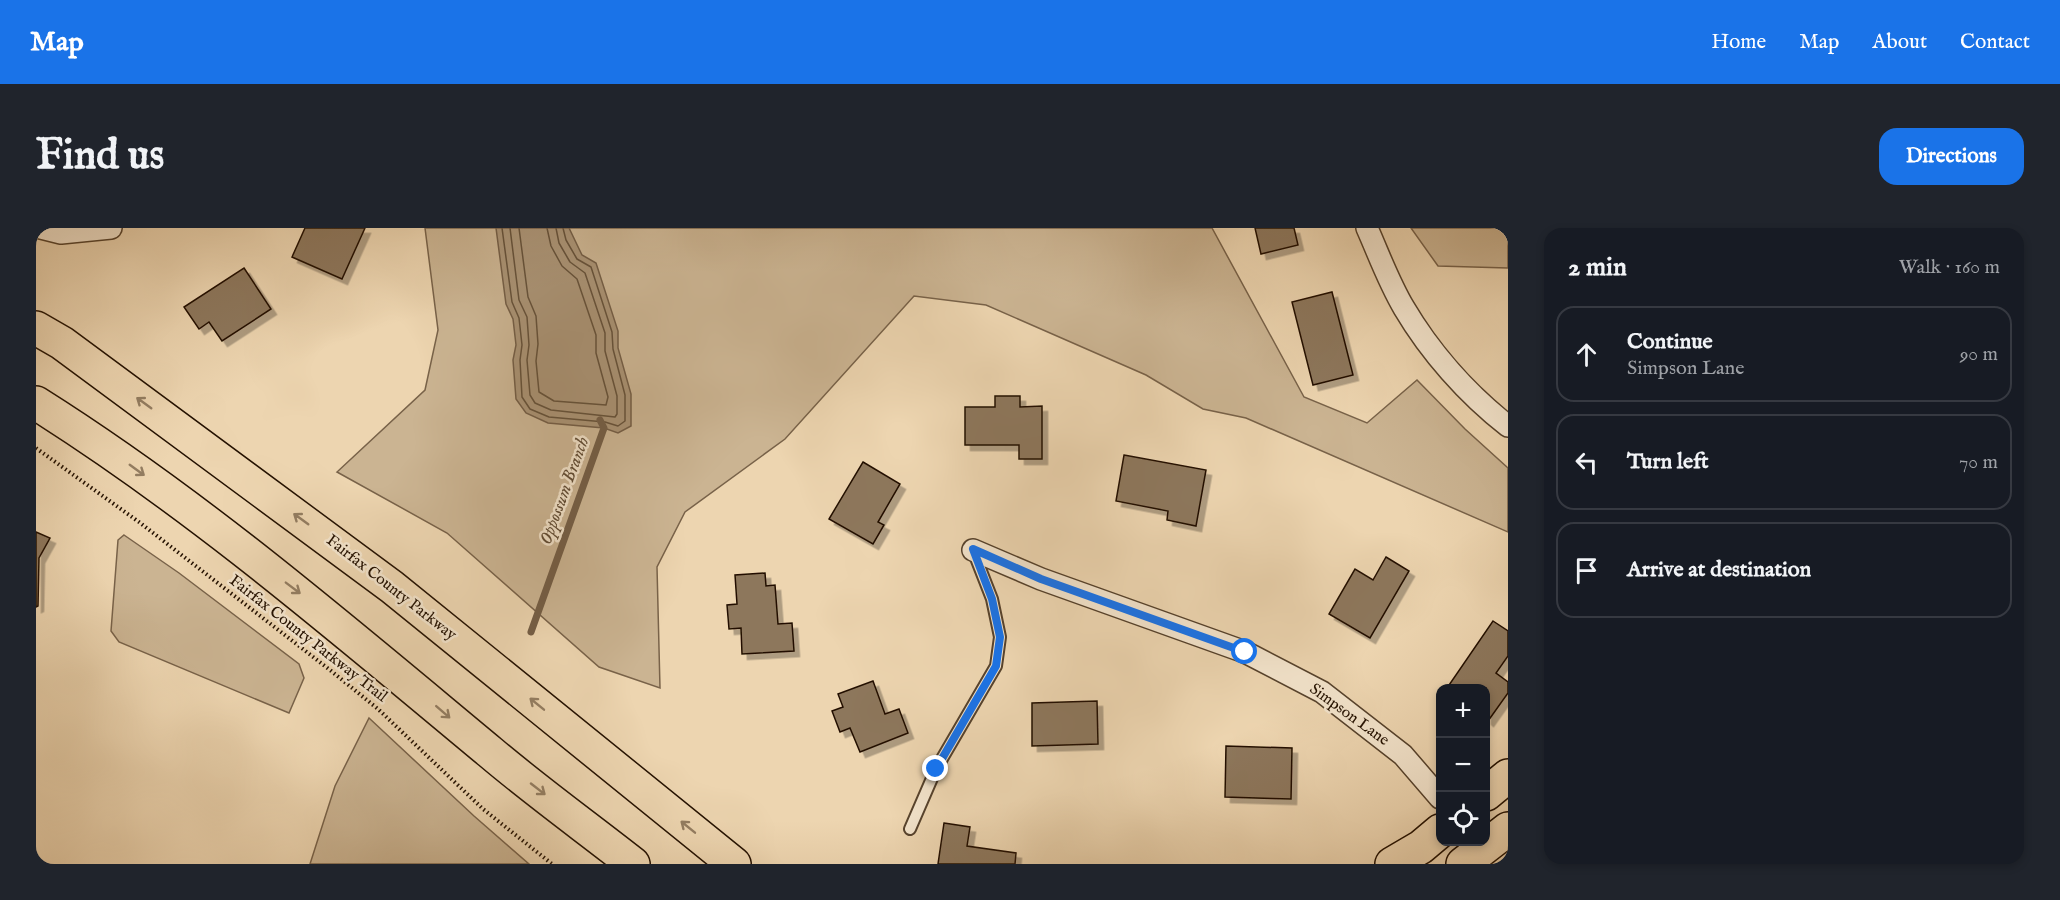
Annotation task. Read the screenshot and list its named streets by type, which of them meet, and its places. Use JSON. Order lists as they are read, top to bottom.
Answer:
{
  "streets": {
    "main road": ["Fairfax County Parkway"],
    "street": ["Simpson Lane"],
    "path": ["Fairfax County Parkway Trail"]
  },
  "water": ["Oppossum Branch"],
  "page": {
    "header": "Map",
    "nav": [
      "Home",
      "Map",
      "About",
      "Contact"
    ],
    "buttons": "Directions",
    "title": "Find us",
    "heading": ["2 min", "Walk · 160 m"],
    "list": [
      ["Continue", "Simpson Lane", "90 m"],
      ["Turn left", "70 m"],
      "Arrive at destination"
    ],
    "map_buttons": ["+", "−"]
  }
}
